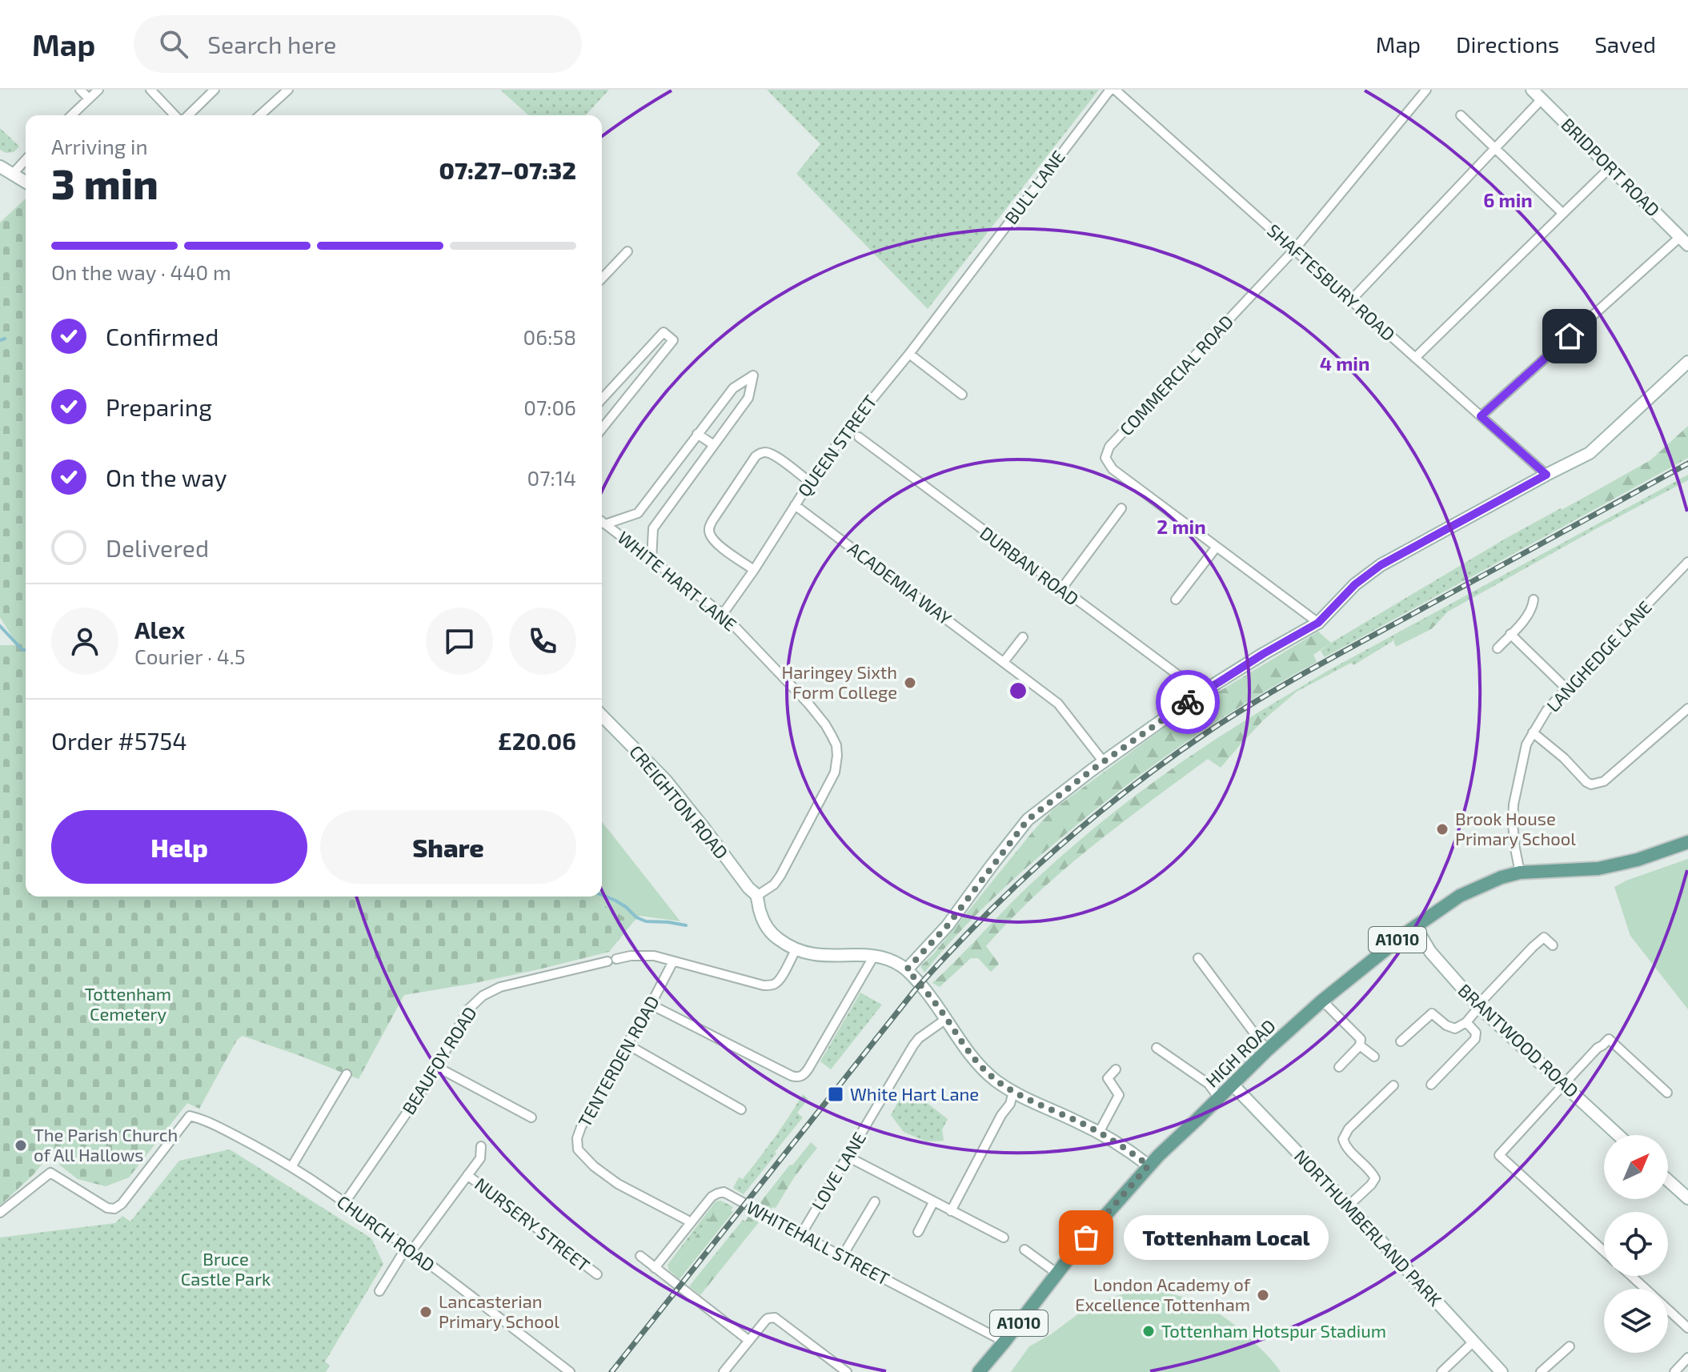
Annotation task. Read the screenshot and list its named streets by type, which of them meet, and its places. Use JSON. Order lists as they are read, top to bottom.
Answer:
{
  "streets": {
    "main road": ["A1010", "HIGH ROAD"],
    "street": [
      "BRIDPORT ROAD",
      "BULL LANE",
      "SHAFTESBURY ROAD",
      "COMMERCIAL ROAD",
      "QUEEN STREET",
      "DURBAN ROAD",
      "WHITE HART LANE",
      "ACADEMIA WAY",
      "LANGHEDGE LANE",
      "CREIGHTON ROAD",
      "BRANTWOOD ROAD",
      "BEAUFOY ROAD",
      "TENTERDEN ROAD",
      "LOVE LANE",
      "NURSERY STREET",
      "NORTHUMBERLAND PARK",
      "CHURCH ROAD",
      "WHITEHALL STREET"
    ]
  },
  "crossings": [
    ["BULL LANE", "QUEEN STREET"],
    ["SHAFTESBURY ROAD", "COMMERCIAL ROAD"],
    ["QUEEN STREET", "WHITE HART LANE"],
    ["QUEEN STREET", "ACADEMIA WAY"],
    ["WHITE HART LANE", "CREIGHTON ROAD"],
    ["LANGHEDGE LANE", "HIGH ROAD"],
    ["BRANTWOOD ROAD", "HIGH ROAD"],
    ["HIGH ROAD", "NORTHUMBERLAND PARK"],
    ["HIGH ROAD", "WHITEHALL STREET"],
    ["BEAUFOY ROAD", "TENTERDEN ROAD"],
    ["BEAUFOY ROAD", "CHURCH ROAD"],
    ["LOVE LANE", "WHITEHALL STREET"]
  ],
  "parks": ["Tottenham Cemetery", "Bruce Castle Park"],
  "places": {
    "other": [
      "Haringey Sixth Form College",
      "Brook House Primary School",
      "The Parish Church of All Hallows",
      "Tottenham Local",
      "London Academy of Excellence Tottenham",
      "Lancasterian Primary School",
      "Tottenham Hotspur Stadium"
    ],
    "transit": ["White Hart Lane"]
  },
  "north": "top right",
  "page": {
    "header": "Map",
    "search": "Search here",
    "nav": ["Map", "Directions", "Saved"],
    "heading": ["3 min", "Arriving in", "07:27–07:32"],
    "panel": [
      "Alex",
      "Courier · 4.5",
      "Order #5754",
      "£20.06"
    ],
    "bar": "On the way · 440 m",
    "list": [
      ["Confirmed", "06:58"],
      ["Preparing", "07:06"],
      ["On the way", "07:14"],
      "Delivered"
    ],
    "buttons": ["Help", "Share"],
    "bubble": "Tottenham Local"
  },
  "rings": ["6 min", "4 min", "2 min"]
}
